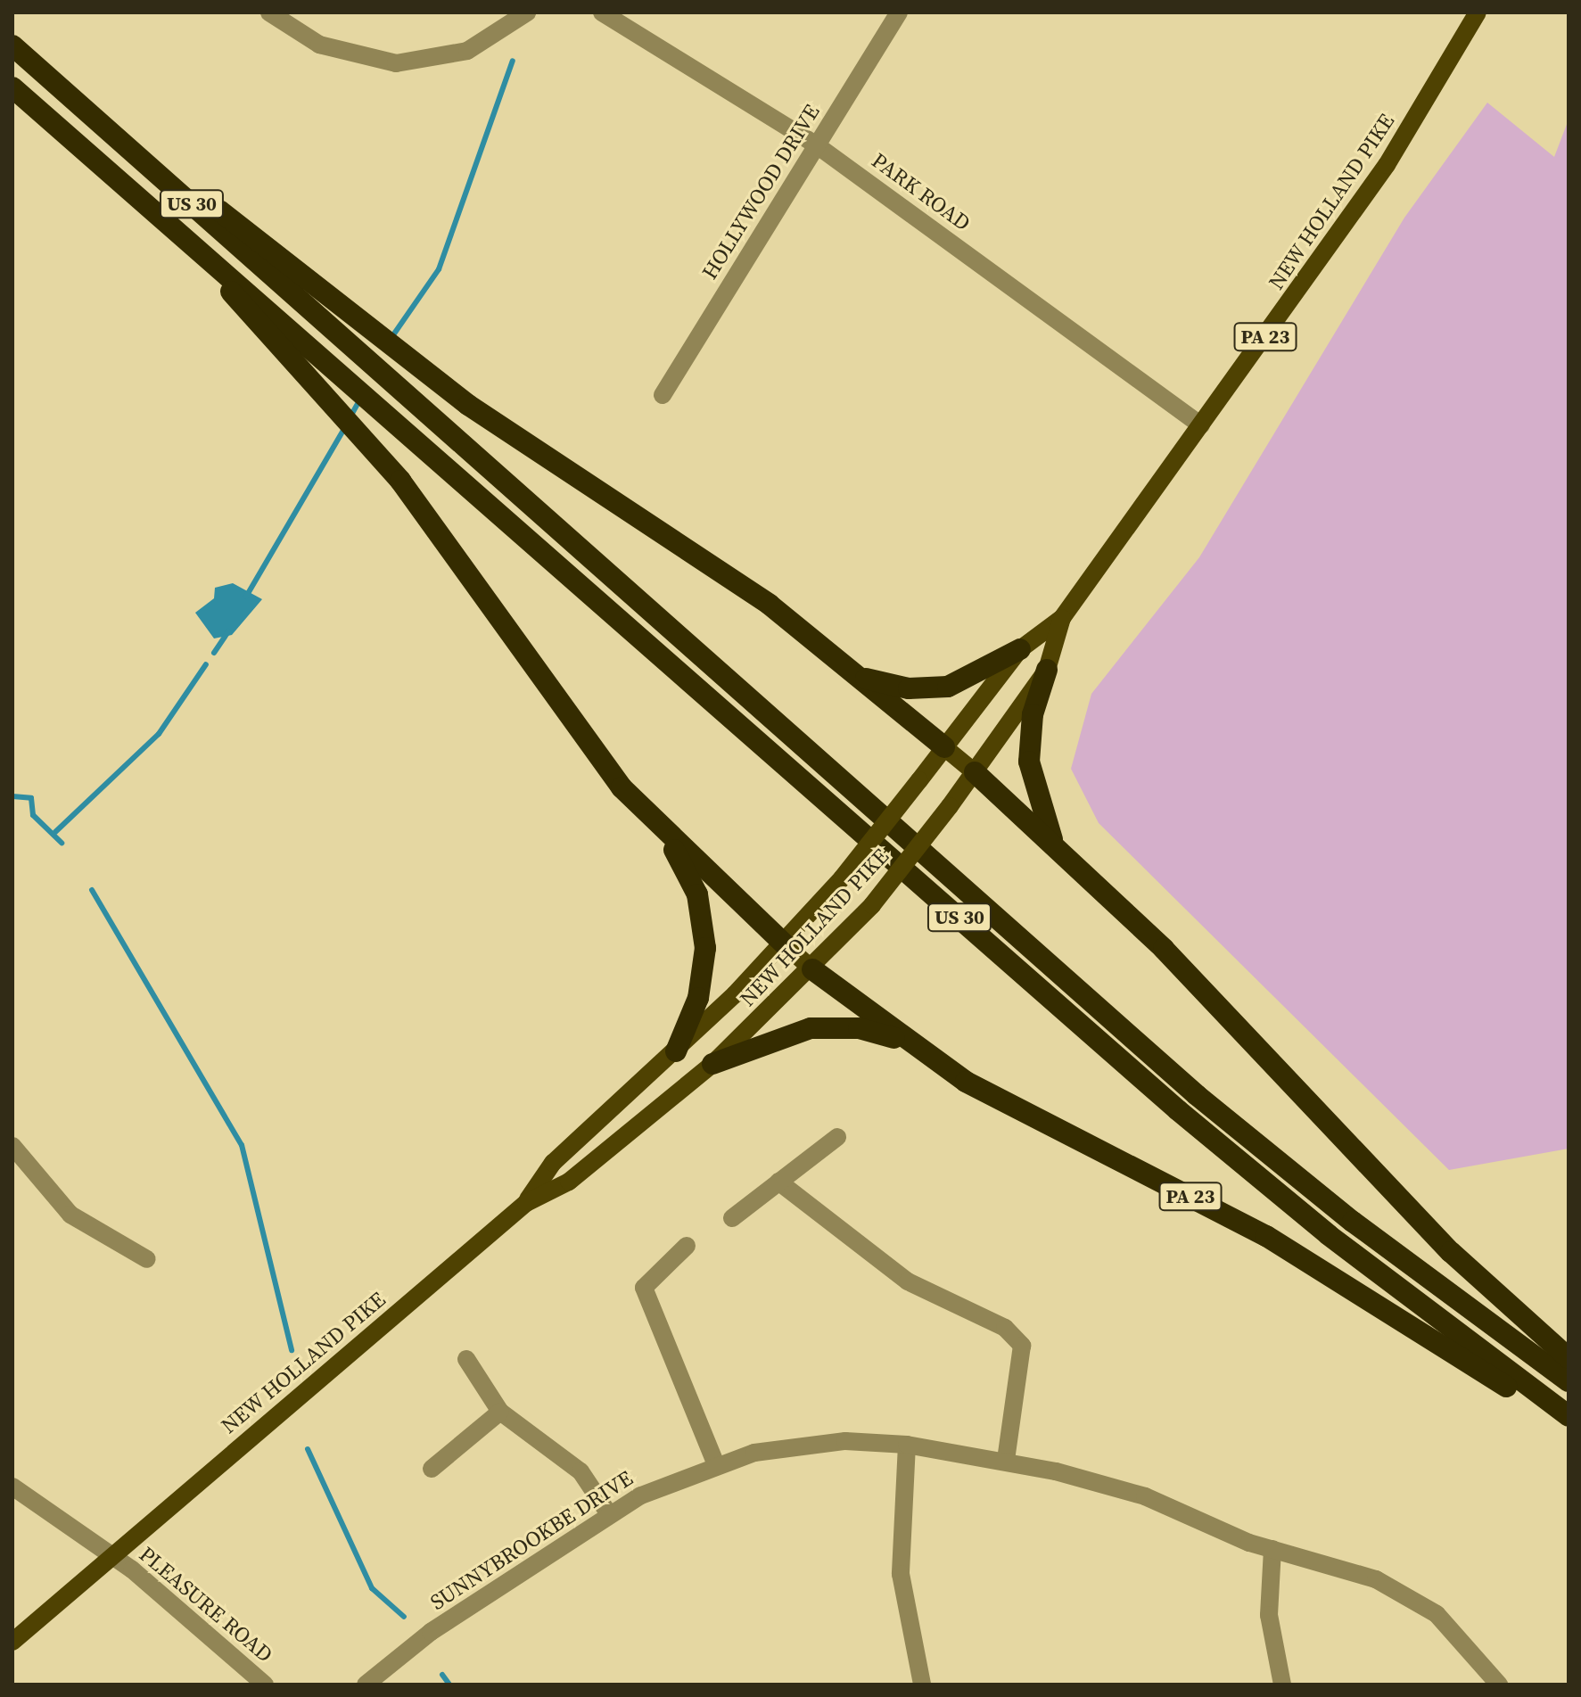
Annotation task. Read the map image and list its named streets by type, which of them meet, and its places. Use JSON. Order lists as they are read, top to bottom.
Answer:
{
  "streets": {
    "highway": ["US 30", "PA 23"],
    "main road": ["NEW HOLLAND PIKE"],
    "street": [
      "HOLLYWOOD DRIVE",
      "PARK ROAD",
      "SUNNYBROOKBE DRIVE",
      "PLEASURE ROAD"
    ]
  },
  "crossings": [
    ["HOLLYWOOD DRIVE", "PARK ROAD"],
    ["PARK ROAD", "NEW HOLLAND PIKE"],
    ["NEW HOLLAND PIKE", "PA 23"],
    ["NEW HOLLAND PIKE", "PLEASURE ROAD"]
  ]
}
